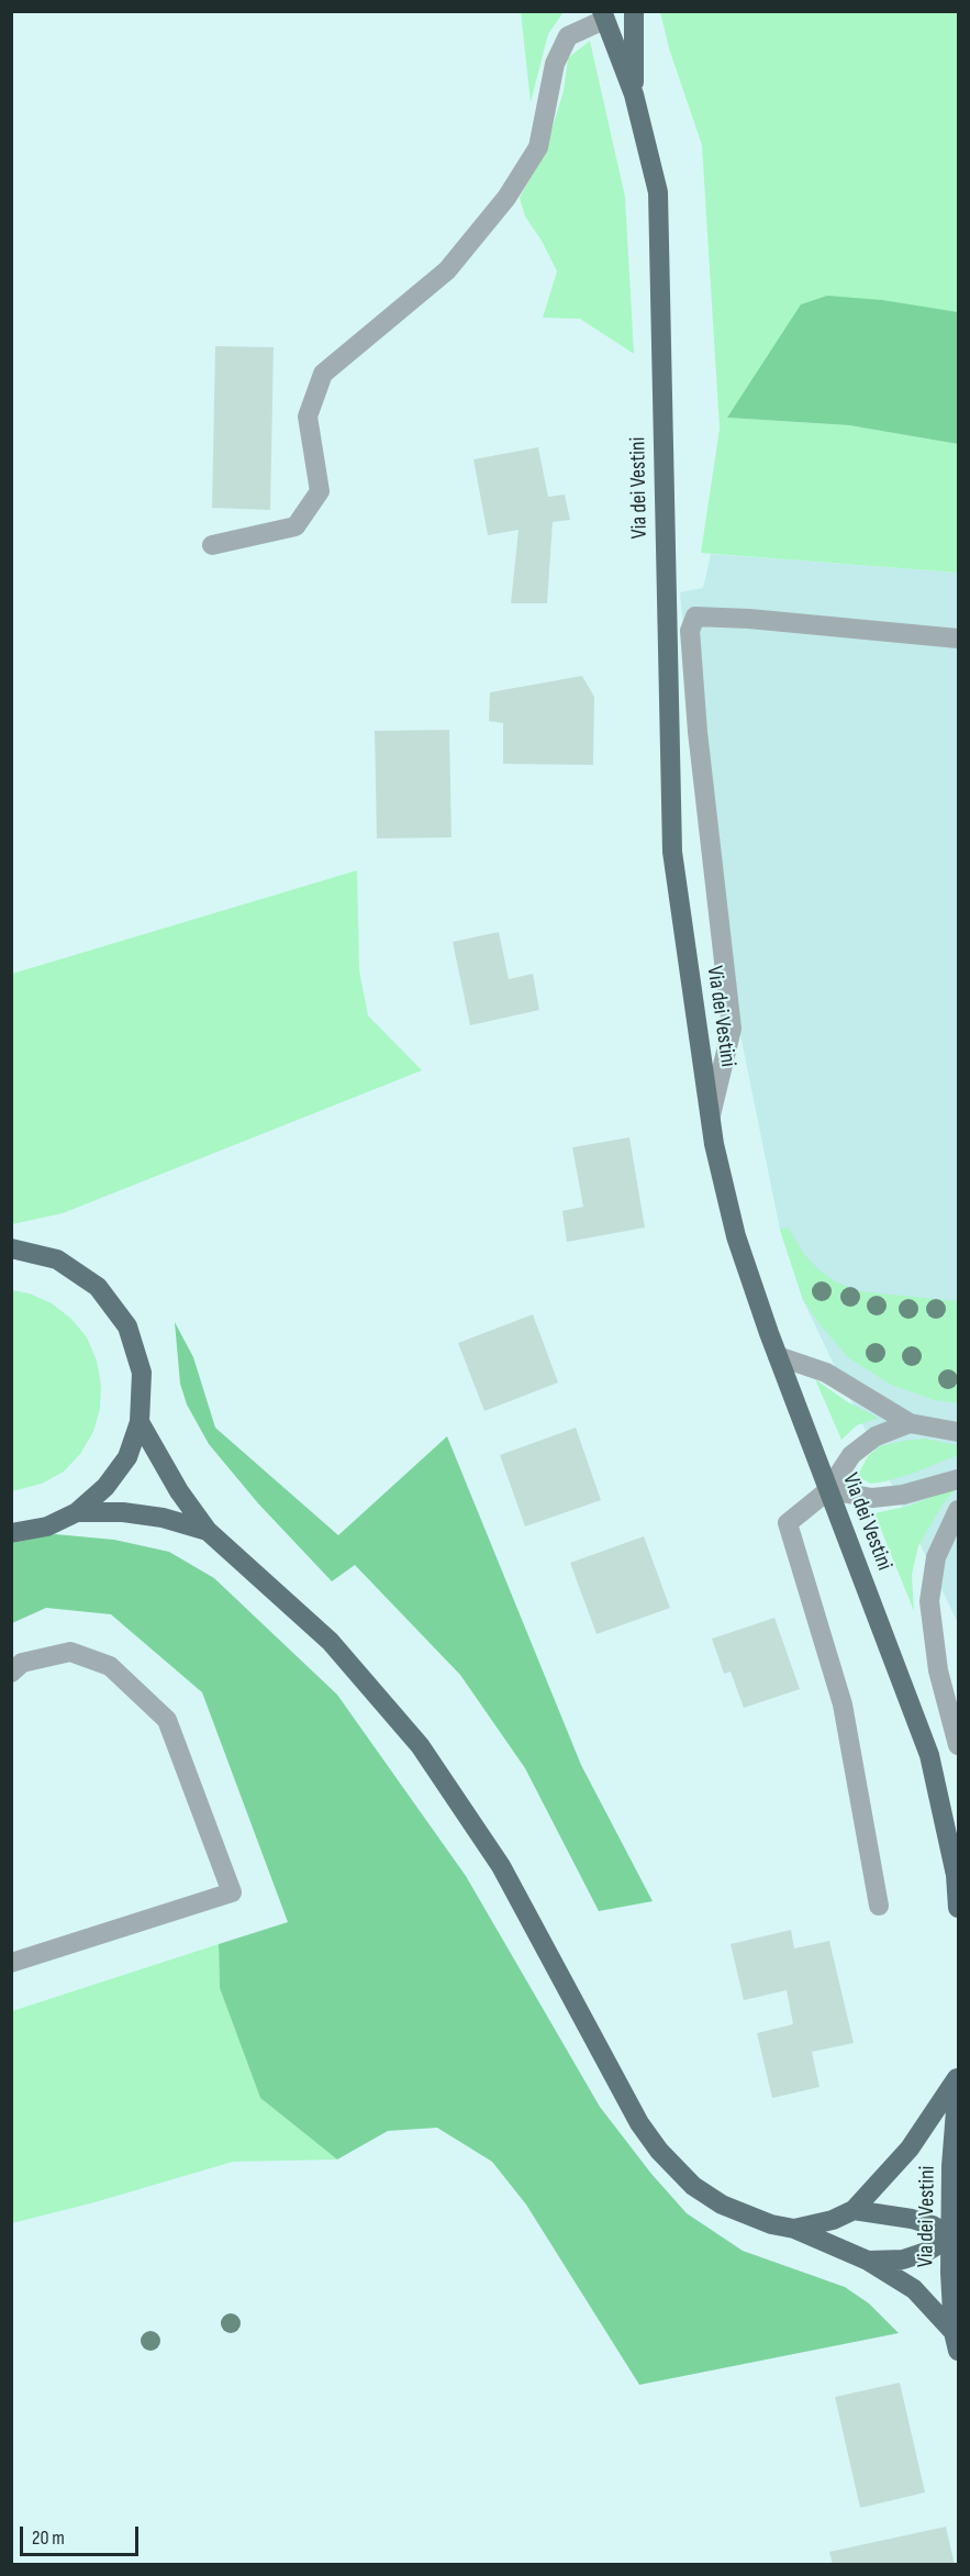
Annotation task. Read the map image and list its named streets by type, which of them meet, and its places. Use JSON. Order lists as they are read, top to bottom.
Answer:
{
  "streets": {
    "main road": ["Via dei Vestini"]
  },
  "scale_bar": "20 m"
}
